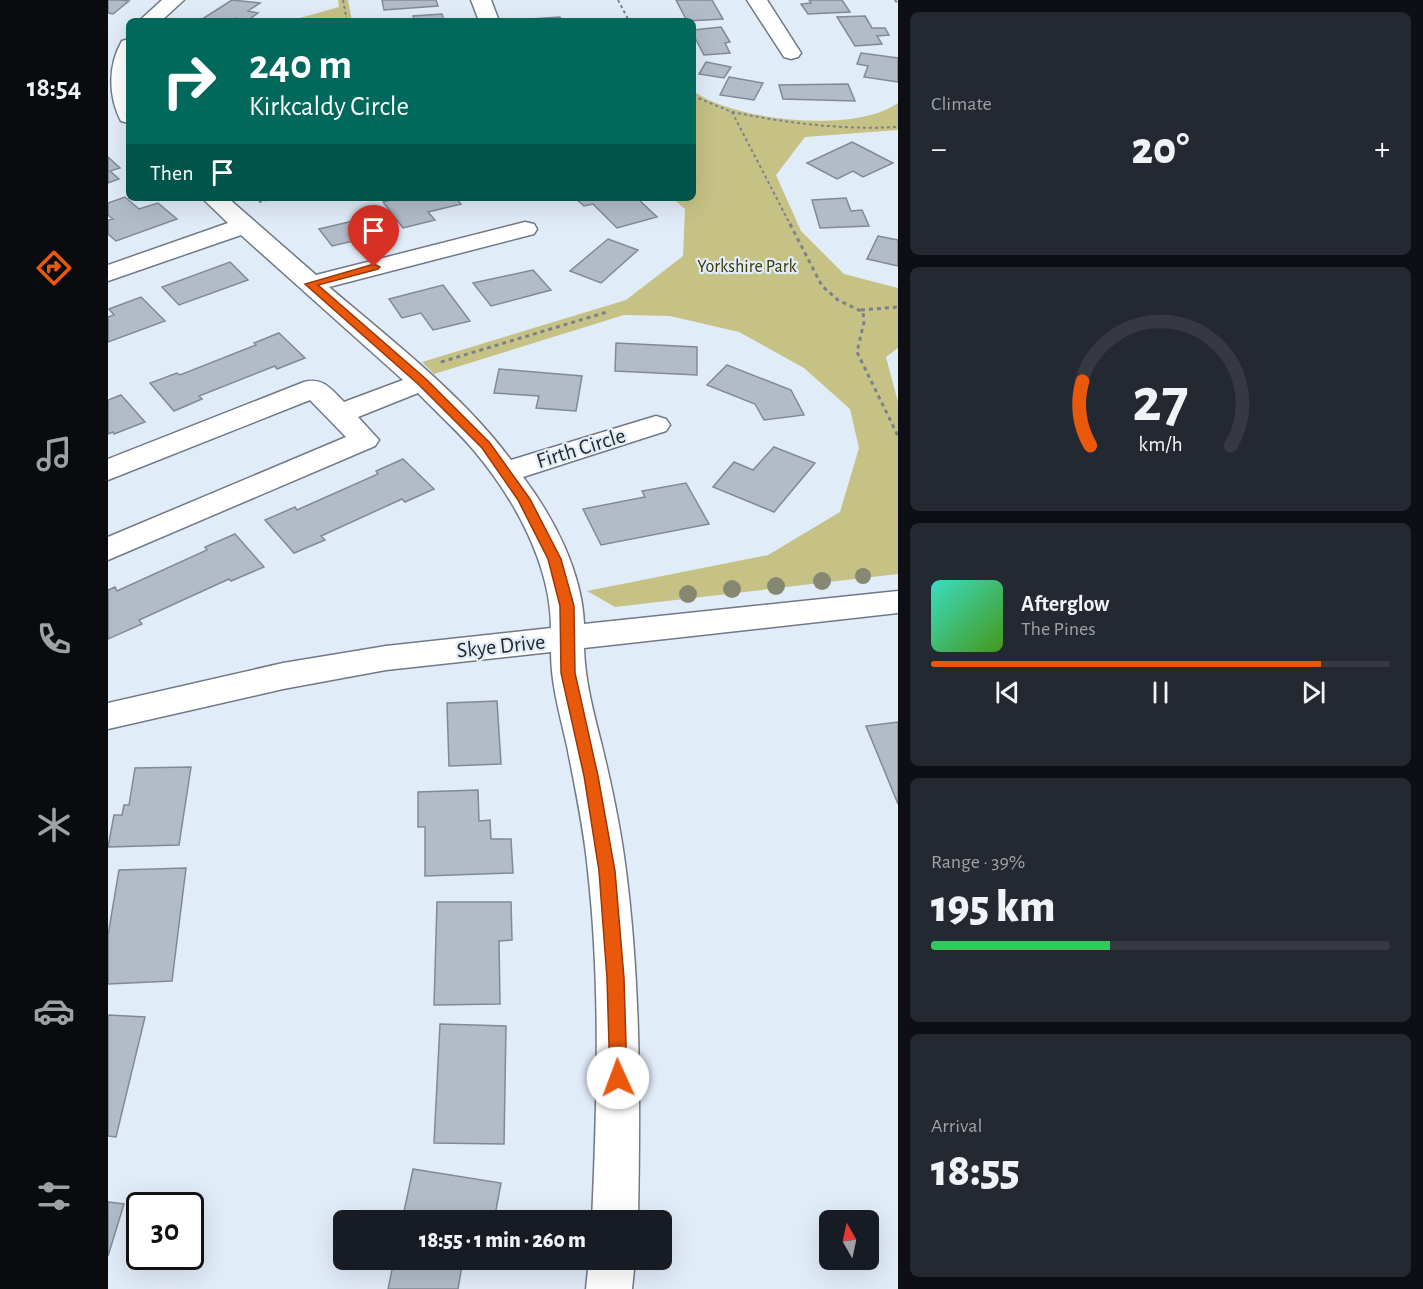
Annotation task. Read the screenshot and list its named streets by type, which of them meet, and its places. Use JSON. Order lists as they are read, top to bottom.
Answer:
{
  "streets": {
    "street": ["Firth Circle", "Skye Drive"]
  },
  "parks": ["Yorkshire Park"],
  "north": "top",
  "page": {
    "tabs": "18:54",
    "tile": [
      "Climate",
      ["Range · 39%", "195 km"],
      ["Arrival", "18:55"]
    ],
    "turn": ["240 m", "Kirkcaldy Circle"],
    "heat": ["−", "20°", "+"],
    "then": "Then",
    "song": ["Afterglow", "The Pines"],
    "limit": "30",
    "trip": "18:55 · 1 min · 260 m",
    "gauge": ["27", "km/h"]
  }
}
